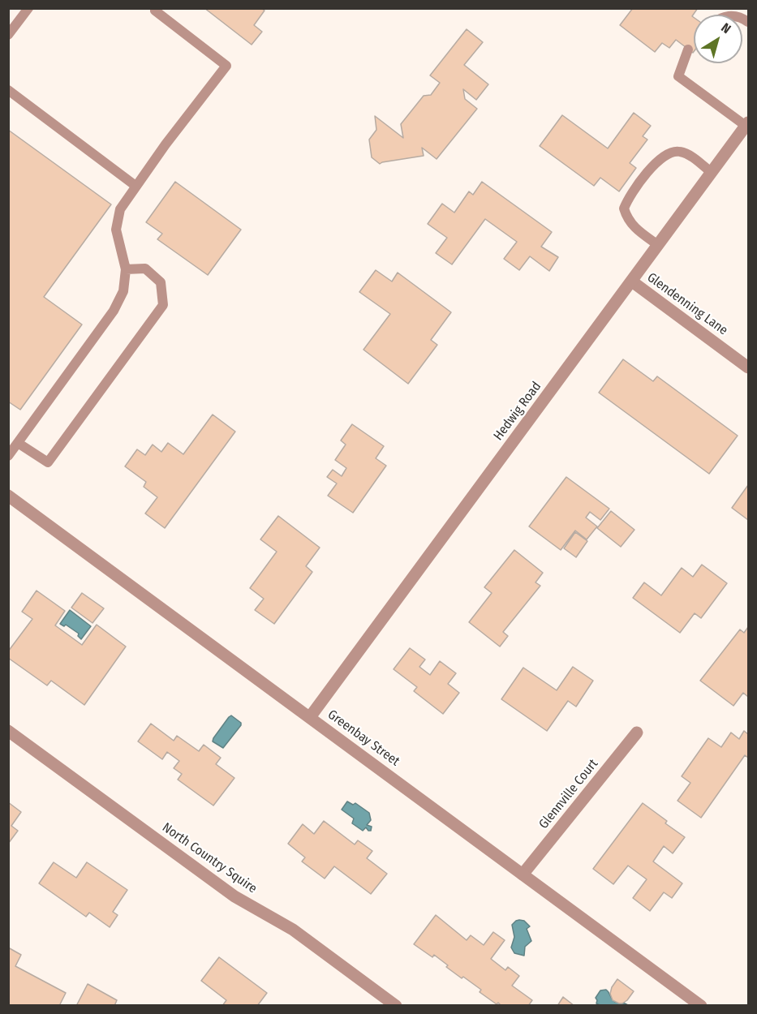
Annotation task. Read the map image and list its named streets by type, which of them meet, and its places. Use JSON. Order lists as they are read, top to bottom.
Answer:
{
  "streets": {
    "street": [
      "Glendenning Lane",
      "Hedwig Road",
      "Greenbay Street",
      "Glennville Court",
      "North Country Squire"
    ]
  },
  "crossings": [
    ["Glendenning Lane", "Hedwig Road"],
    ["Hedwig Road", "Greenbay Street"],
    ["Greenbay Street", "Glennville Court"]
  ],
  "north": "top right"
}
